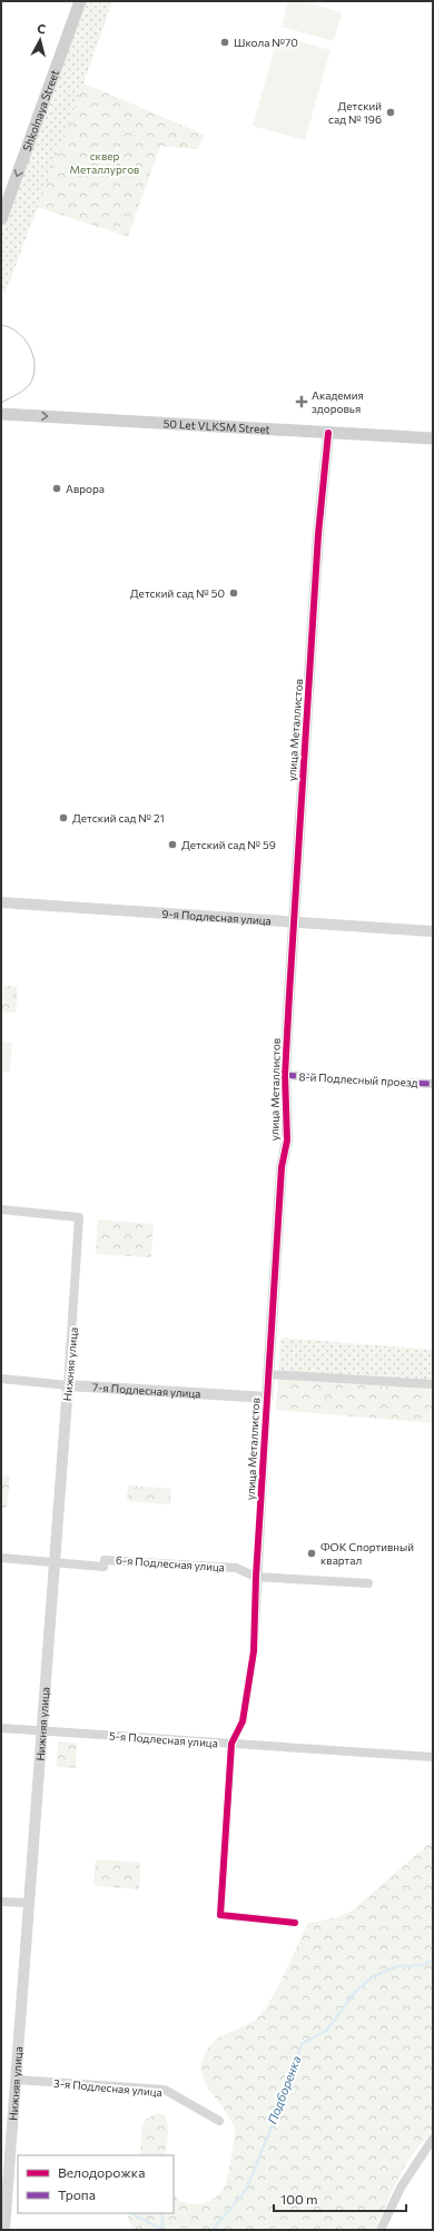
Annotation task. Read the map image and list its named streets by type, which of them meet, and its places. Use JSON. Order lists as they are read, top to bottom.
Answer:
{
  "streets": {
    "main road": ["Shkolnaya Street", "50 Let VLKSM Street"],
    "street": [
      "улица Металлистов",
      "9-я Подлесная улица",
      "8-й Подлесный проезд",
      "Нижняя улица",
      "7-я Подлесная улица",
      "6-я Подлесная улица",
      "5-я Подлесная улица",
      "3-я Подлесная улица"
    ]
  },
  "crossings": [
    ["50 Let VLKSM Street", "улица Металлистов"],
    ["улица Металлистов", "9-я Подлесная улица"],
    ["улица Металлистов", "8-й Подлесный проезд"],
    ["улица Металлистов", "7-я Подлесная улица"],
    ["улица Металлистов", "6-я Подлесная улица"],
    ["улица Металлистов", "5-я Подлесная улица"],
    ["Нижняя улица", "7-я Подлесная улица"],
    ["Нижняя улица", "6-я Подлесная улица"],
    ["Нижняя улица", "5-я Подлесная улица"],
    ["Нижняя улица", "3-я Подлесная улица"]
  ],
  "one_way": ["Shkolnaya Street", "50 Let VLKSM Street"],
  "water": ["Подборенка"],
  "parks": ["сквер Металлургов"],
  "places": {
    "other": [
      "Школа №70",
      "Детский сад № 196",
      "Аврора",
      "Детский сад № 50",
      "Детский сад № 21",
      "Детский сад № 59",
      "ФОК Спортивный квартал"
    ],
    "health": ["Академия здоровья"]
  },
  "legend": ["Велодорожка", "Тропа"],
  "scale_bar": "100 m",
  "north": "top"
}
